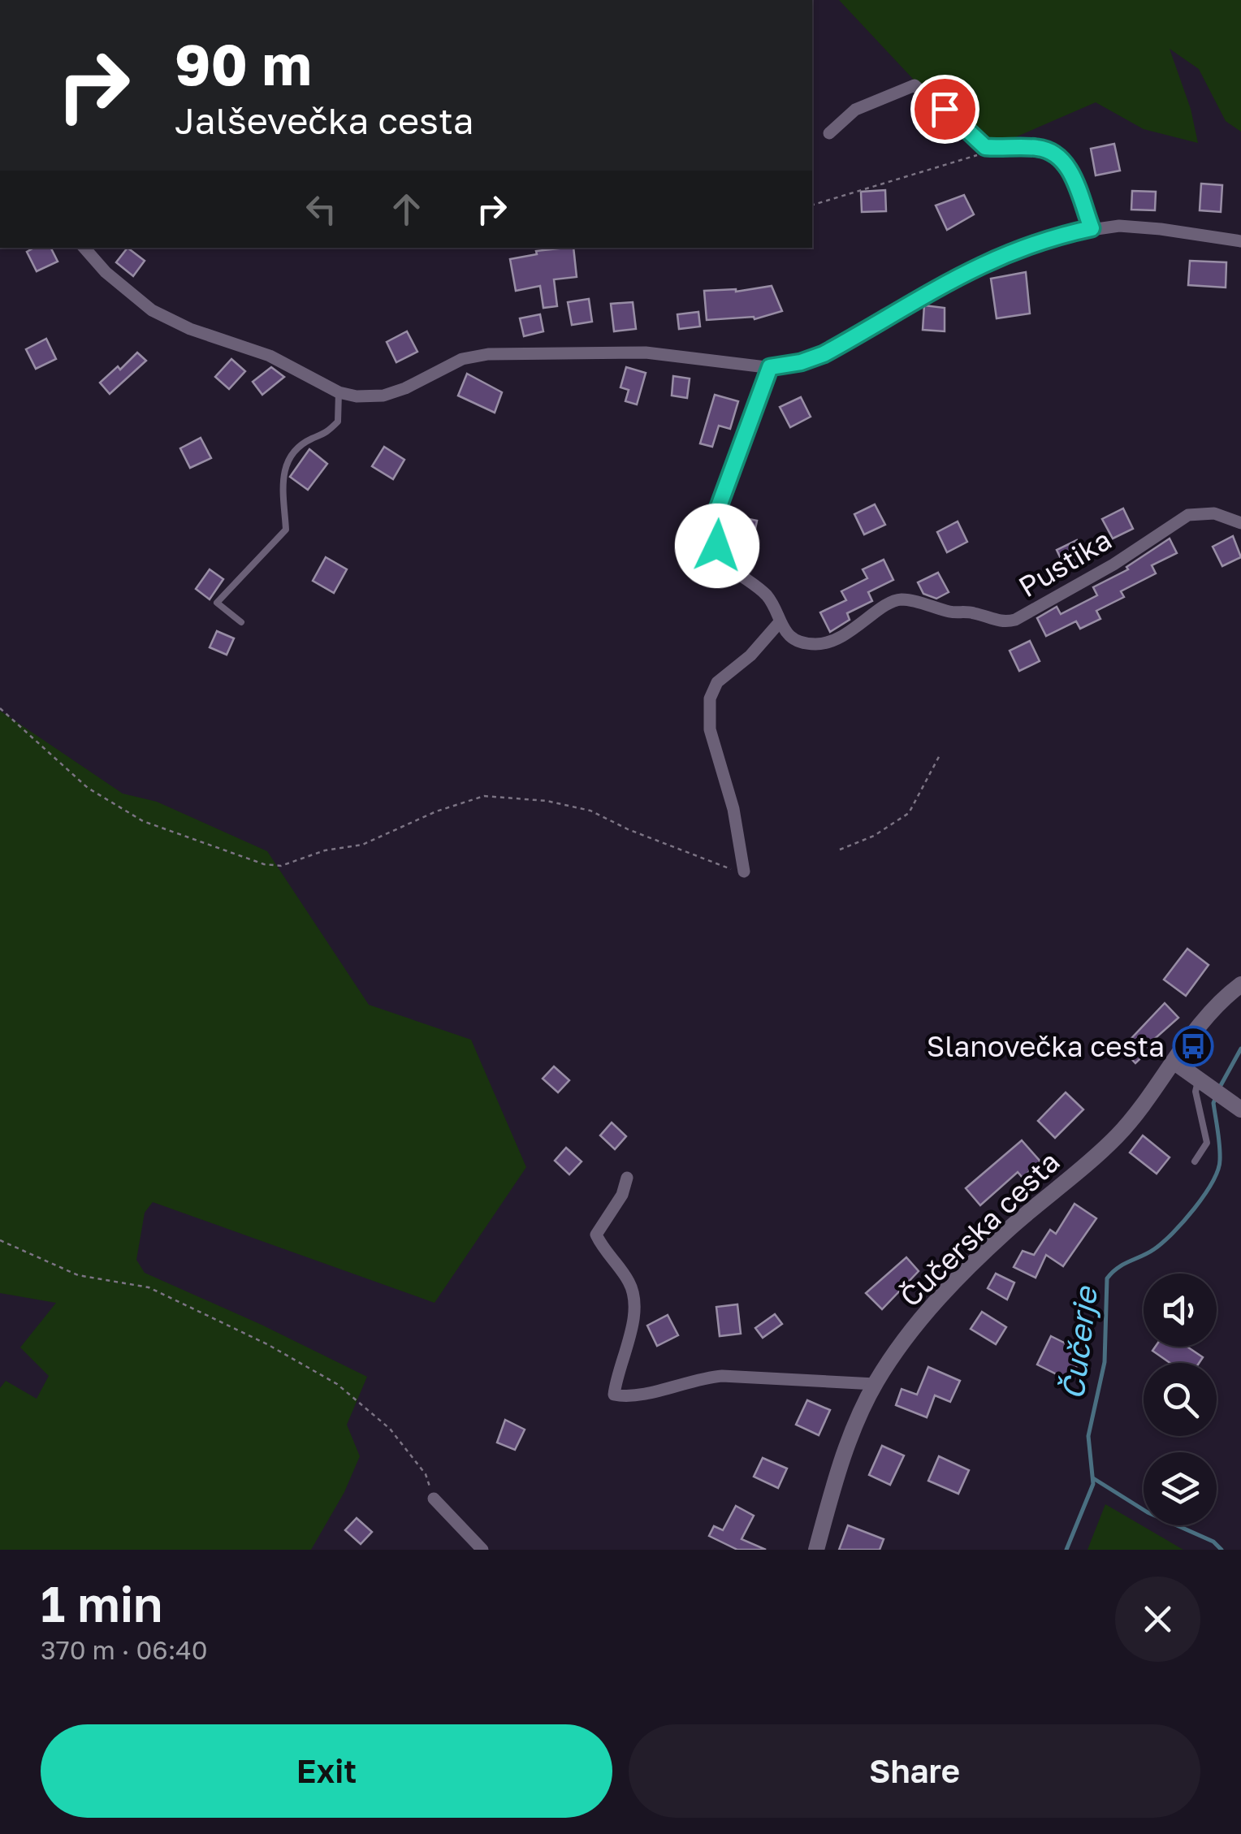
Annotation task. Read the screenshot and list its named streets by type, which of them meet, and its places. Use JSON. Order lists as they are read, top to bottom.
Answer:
{
  "streets": {
    "street": ["Pustika", "Čučerska cesta"]
  },
  "water": ["Čučerje"],
  "places": {
    "bus stop": ["Slanovečka cesta"]
  },
  "page": {
    "turn": ["90 m", "Jalševečka cesta"],
    "heading": ["1 min", "370 m · 06:40"],
    "buttons": ["Exit", "Share"]
  }
}
